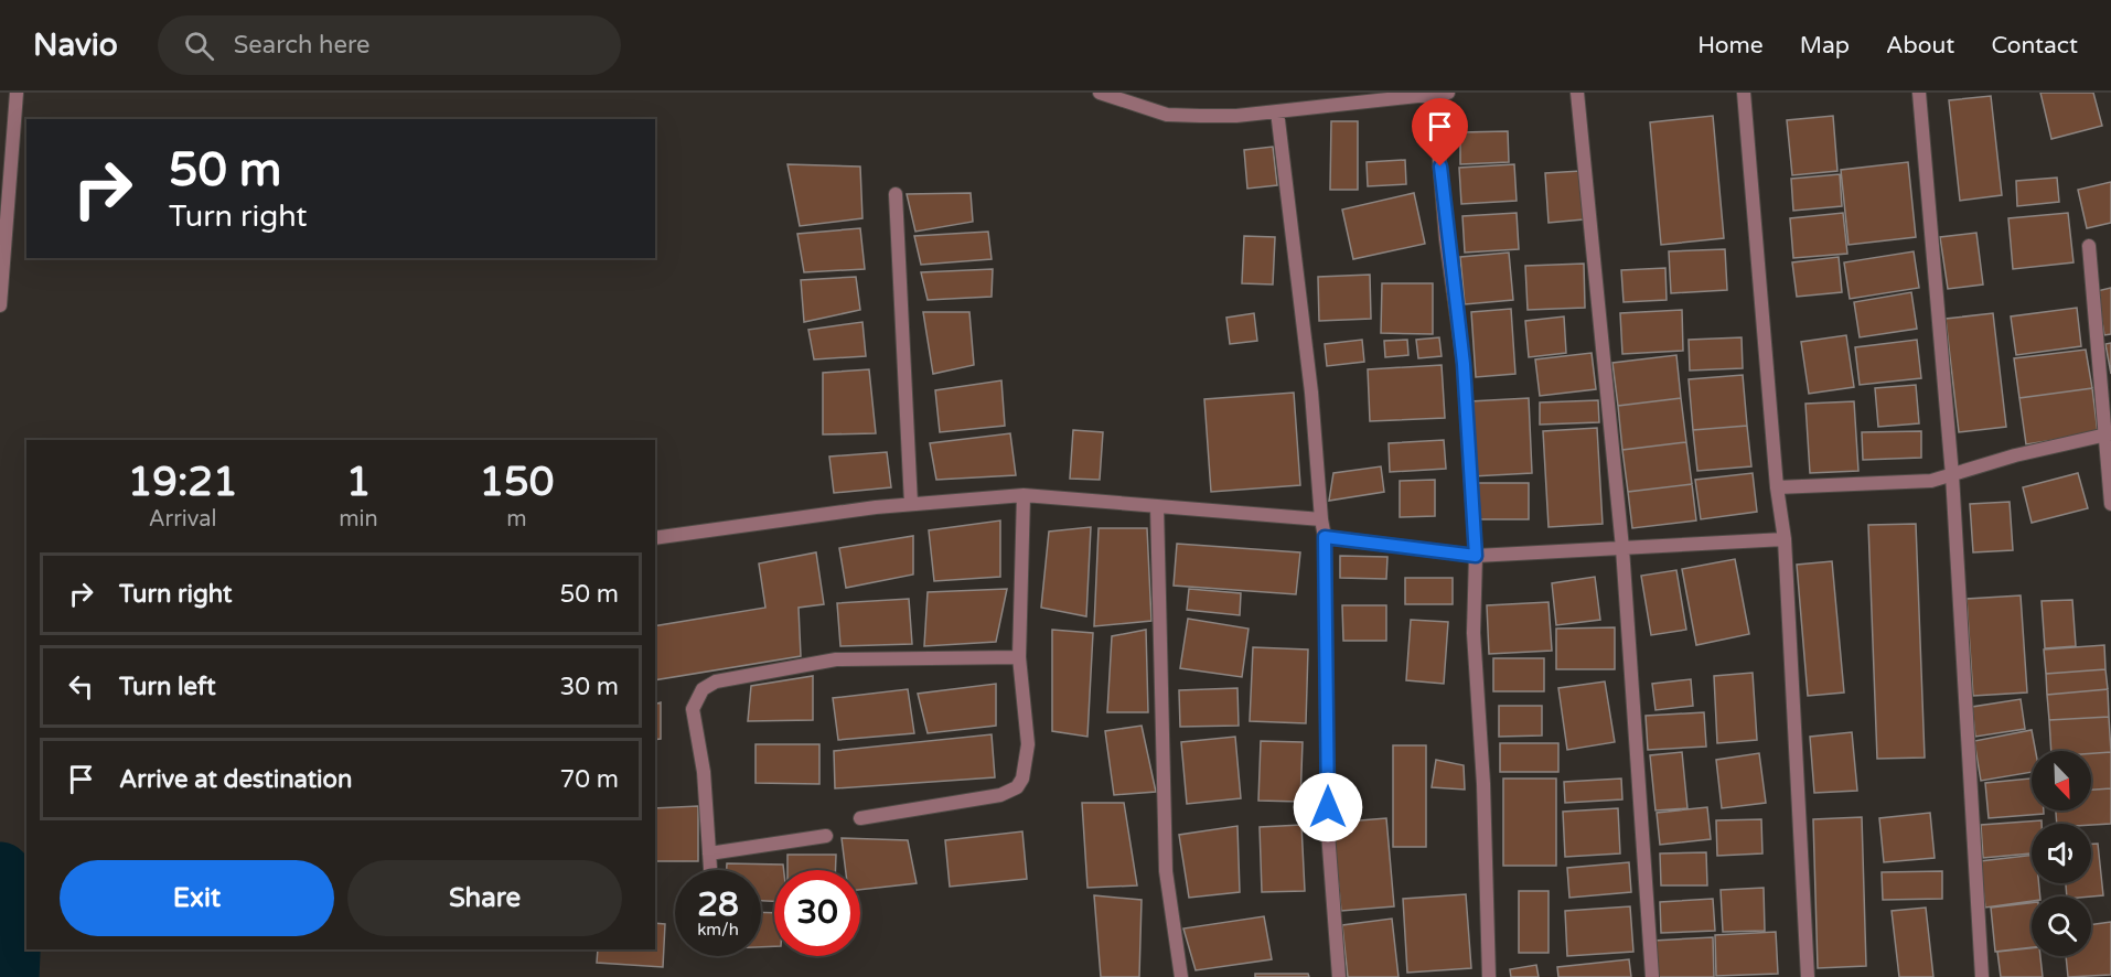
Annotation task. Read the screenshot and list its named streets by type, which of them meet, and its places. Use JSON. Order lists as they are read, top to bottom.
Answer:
{
  "north": "bottom right",
  "page": {
    "header": "Navio",
    "search": "Search here",
    "nav": [
      "Home",
      "Map",
      "About",
      "Contact"
    ],
    "turn": ["50 m", "Turn right"],
    "eta": [
      "19:21",
      "Arrival",
      "1",
      "min",
      "150",
      "m"
    ],
    "list": [
      {
        "name": "Turn right",
        "value": "50 m"
      },
      {
        "name": "Turn left",
        "value": "30 m"
      },
      {
        "name": "Arrive at destination",
        "value": "70 m"
      }
    ],
    "buttons": ["Exit", "Share"],
    "speed": "28 km/h",
    "limit": "30"
  }
}
